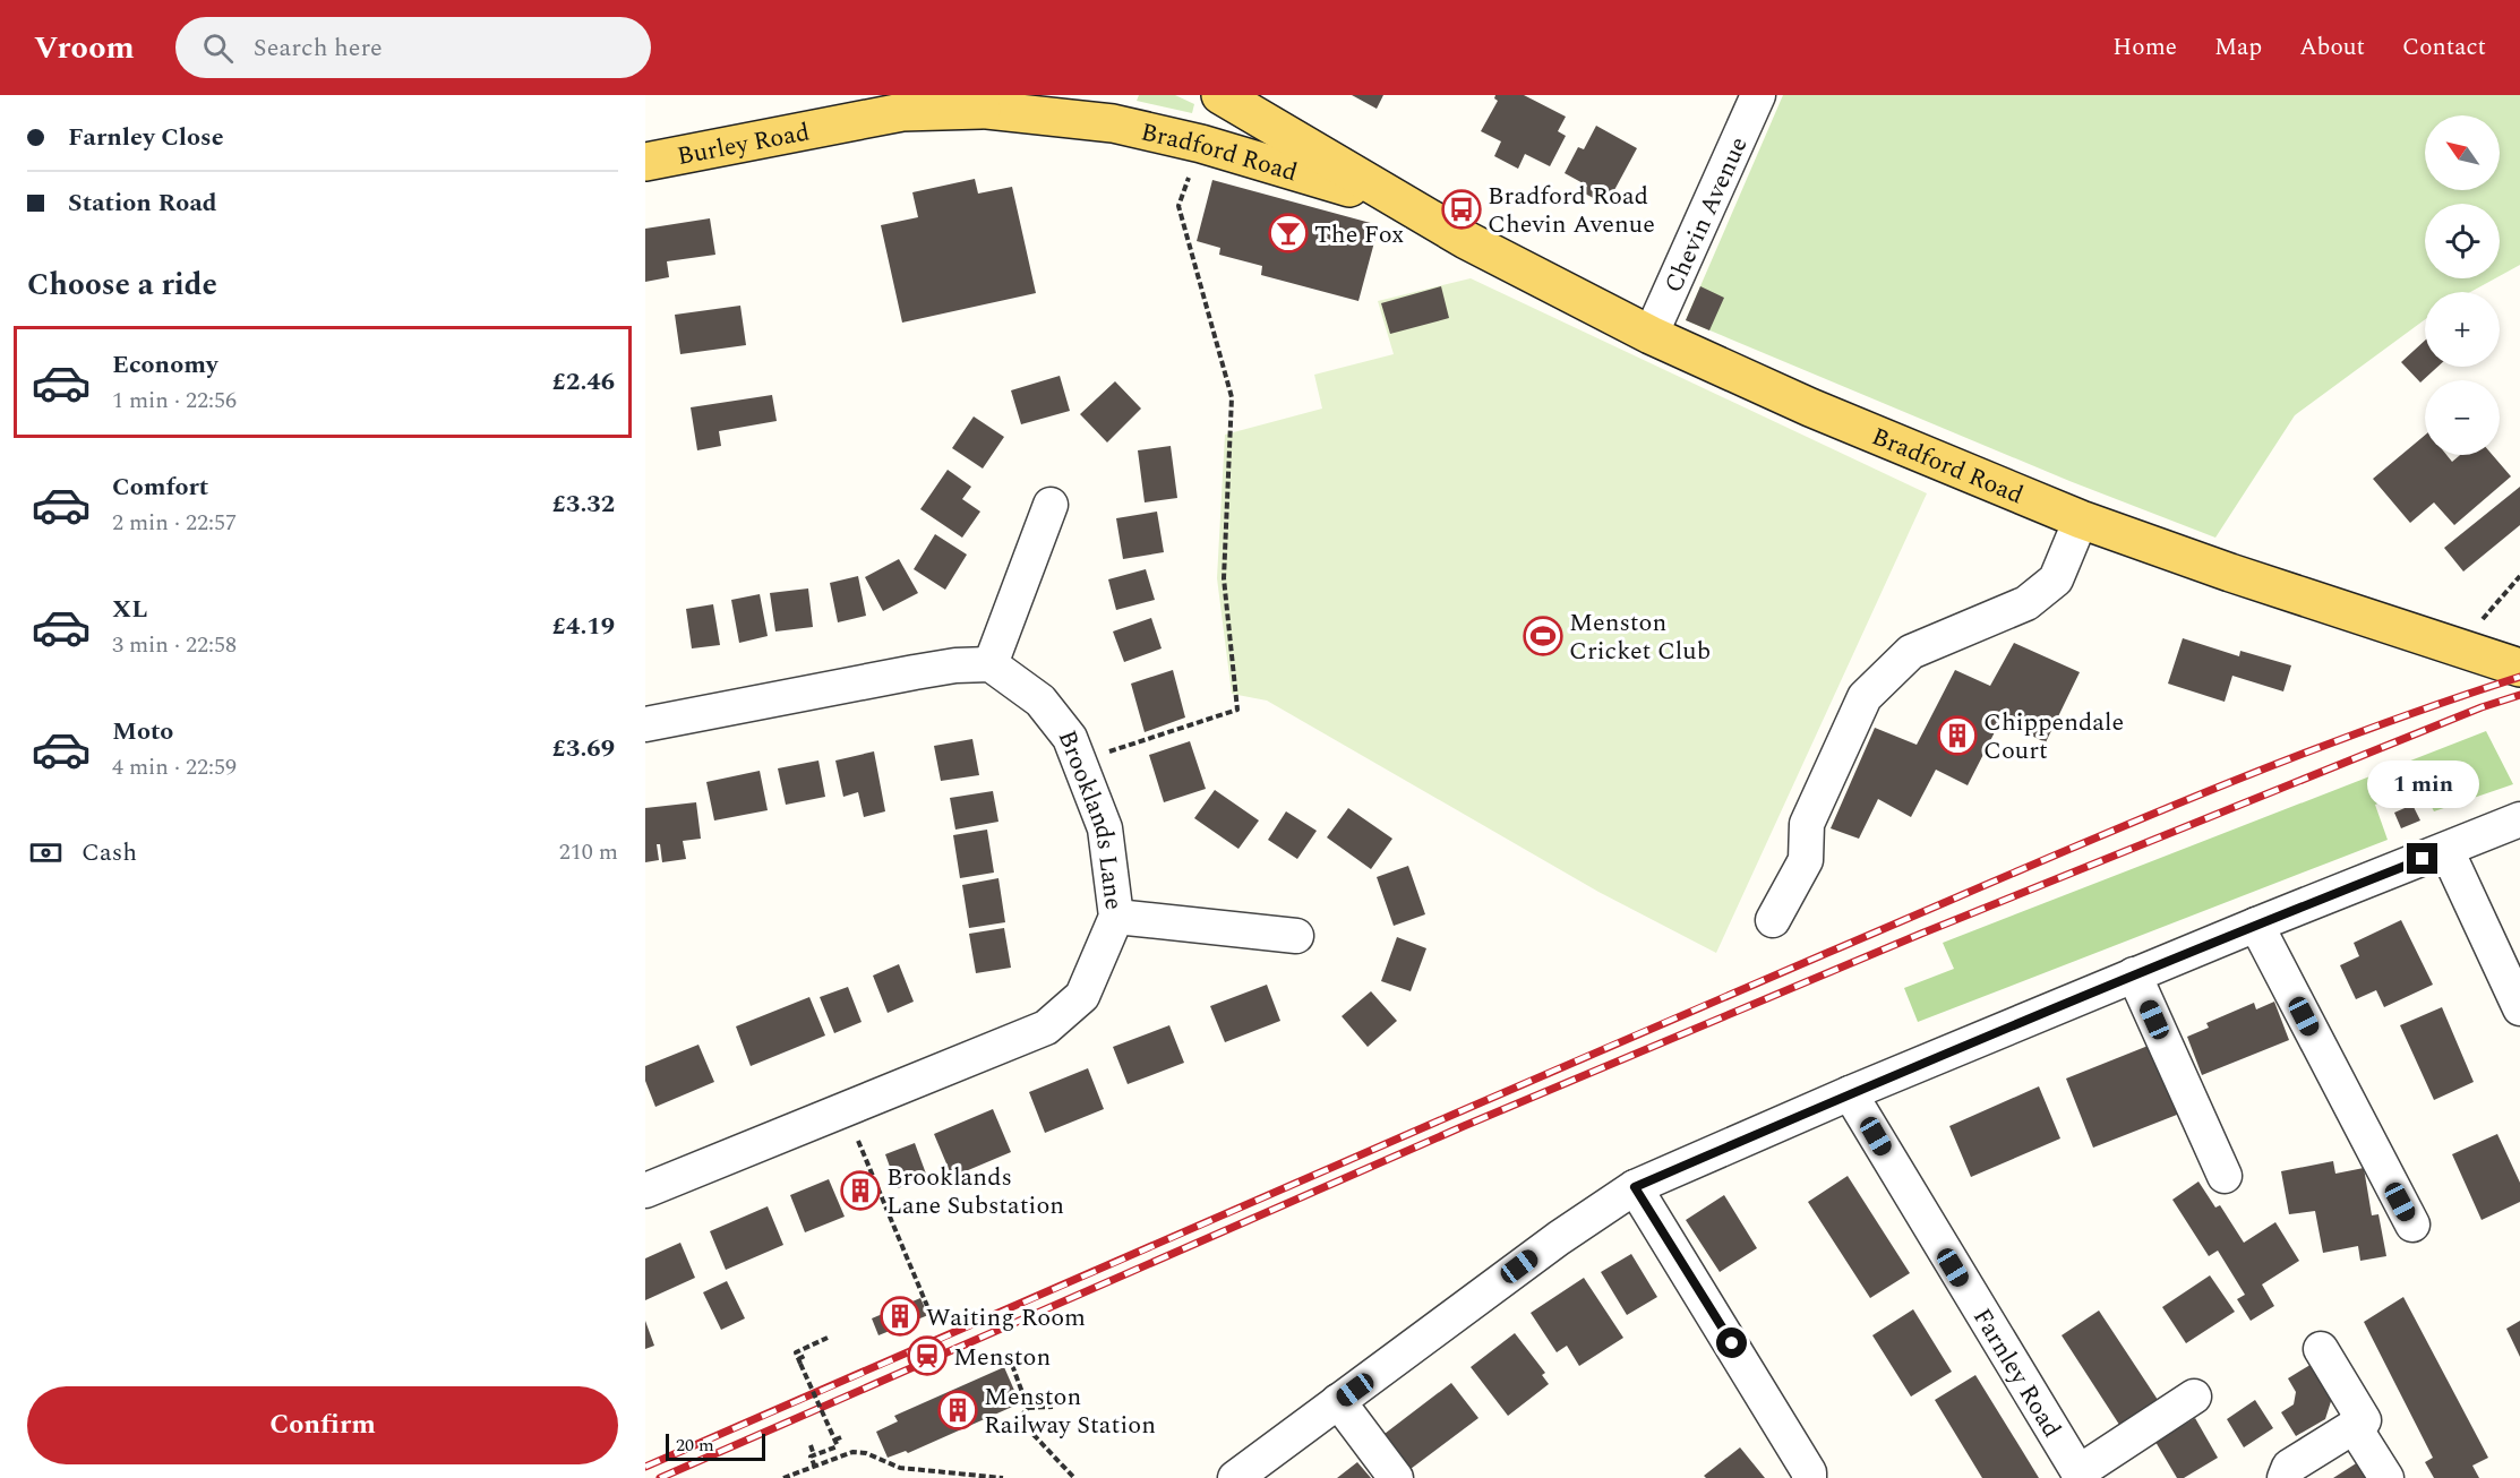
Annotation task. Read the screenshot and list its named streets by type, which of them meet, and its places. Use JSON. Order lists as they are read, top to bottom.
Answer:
{
  "streets": {
    "main road": ["Burley Road", "Bradford Road"],
    "street": ["Chevin Avenue", "Brooklands Lane", "Farnley Road"]
  },
  "crossings": [
    ["Burley Road", "Bradford Road"],
    ["Bradford Road", "Chevin Avenue"]
  ],
  "places": {
    "bus stop": ["Bradford Road Chevin Avenue"],
    "bar": ["The Fox"],
    "sports": ["Menston Cricket Club"],
    "building": [
      "Chippendale Court",
      "Brooklands Lane Substation",
      "Waiting Room",
      "Menston Railway Station"
    ],
    "station": ["Menston"]
  },
  "scale_bar": "20 m",
  "north": "top left",
  "page": {
    "header": "Vroom",
    "search": "Search here",
    "nav": [
      "Home",
      "Map",
      "About",
      "Contact"
    ],
    "banner": ["Farnley Close", "Station Road"],
    "map_buttons": ["+", "−"],
    "heading": "Choose a ride",
    "list": [
      {
        "name": "Economy",
        "note": "1 min · 22:56",
        "value": "£2.46"
      },
      {
        "name": "Comfort",
        "note": "2 min · 22:57",
        "value": "£3.32"
      },
      {
        "name": "XL",
        "note": "3 min · 22:58",
        "value": "£4.19"
      },
      {
        "name": "Moto",
        "note": "4 min · 22:59",
        "value": "£3.69"
      }
    ],
    "bubble": "1 min",
    "pay": ["Cash", "210 m"],
    "buttons": "Confirm",
    "scale": "20 m"
  }
}
